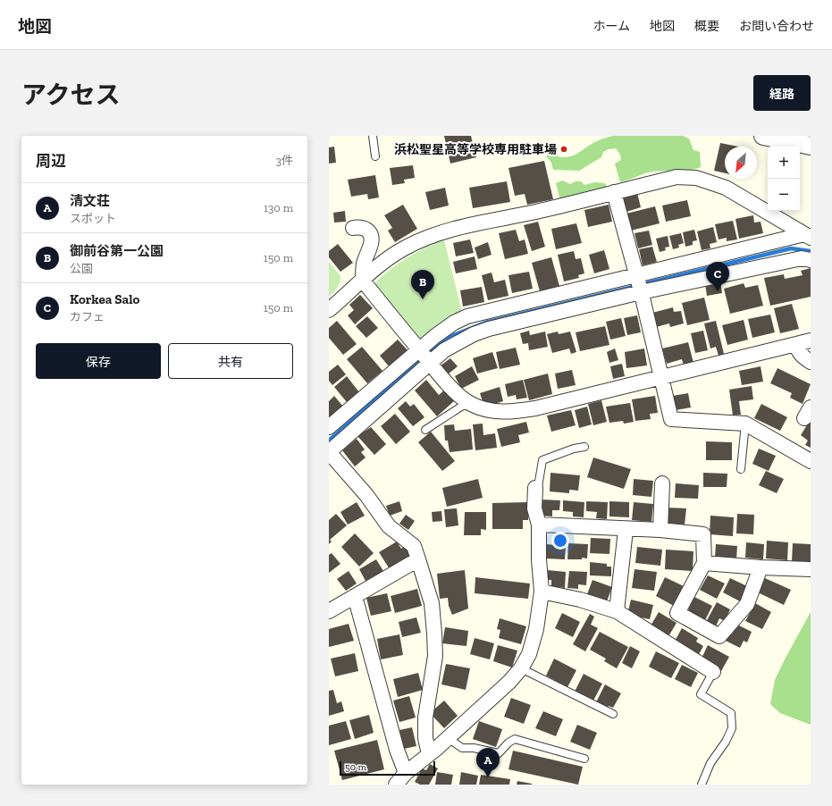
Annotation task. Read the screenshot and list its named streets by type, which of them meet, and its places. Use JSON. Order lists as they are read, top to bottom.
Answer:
{
  "places": ["浜松聖星高等学校専用駐車場"],
  "scale_bar": "50 m",
  "north": "bottom left",
  "page": {
    "header": "地図",
    "nav": [
      "ホーム",
      "地図",
      "概要",
      "お問い合わせ"
    ],
    "title": "アクセス",
    "buttons": [
      "経路",
      ["保存", "共有"]
    ],
    "heading": ["周辺", "3件"],
    "map_buttons": ["+", "−"],
    "list": [
      {
        "mark": "A",
        "name": "清文荘",
        "note": "スポット",
        "value": "130 m"
      },
      {
        "mark": "B",
        "name": "御前谷第一公園",
        "note": "公園",
        "value": "150 m"
      },
      {
        "mark": "C",
        "name": "Korkea Salo",
        "note": "カフェ",
        "value": "150 m"
      }
    ],
    "pins": ["C", "B", "A"],
    "scale": "50 m"
  }
}
